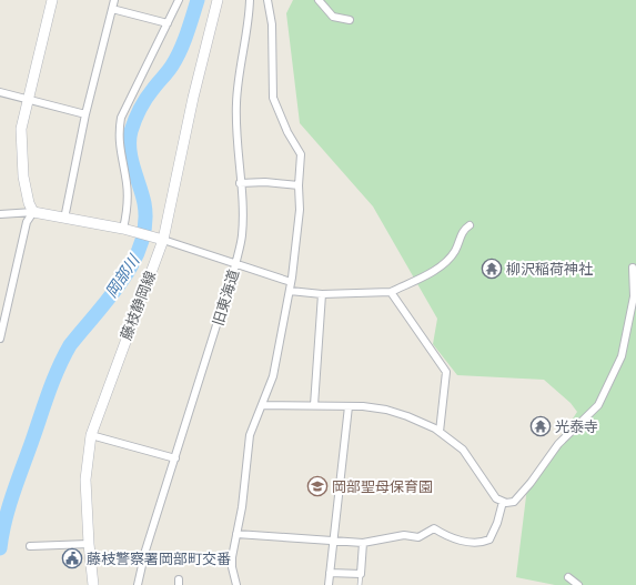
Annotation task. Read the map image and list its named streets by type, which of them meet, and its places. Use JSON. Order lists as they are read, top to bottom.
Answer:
{
  "streets": {
    "main road": ["藤枝静岡線"],
    "street": ["旧東海道"]
  },
  "water": ["岡部川"],
  "places": {
    "temple": ["柳沢稲荷神社", "光泰寺"],
    "school or university": ["岡部聖母保育園"],
    "public building": ["藤枝警察署岡部町交番"]
  }
}
